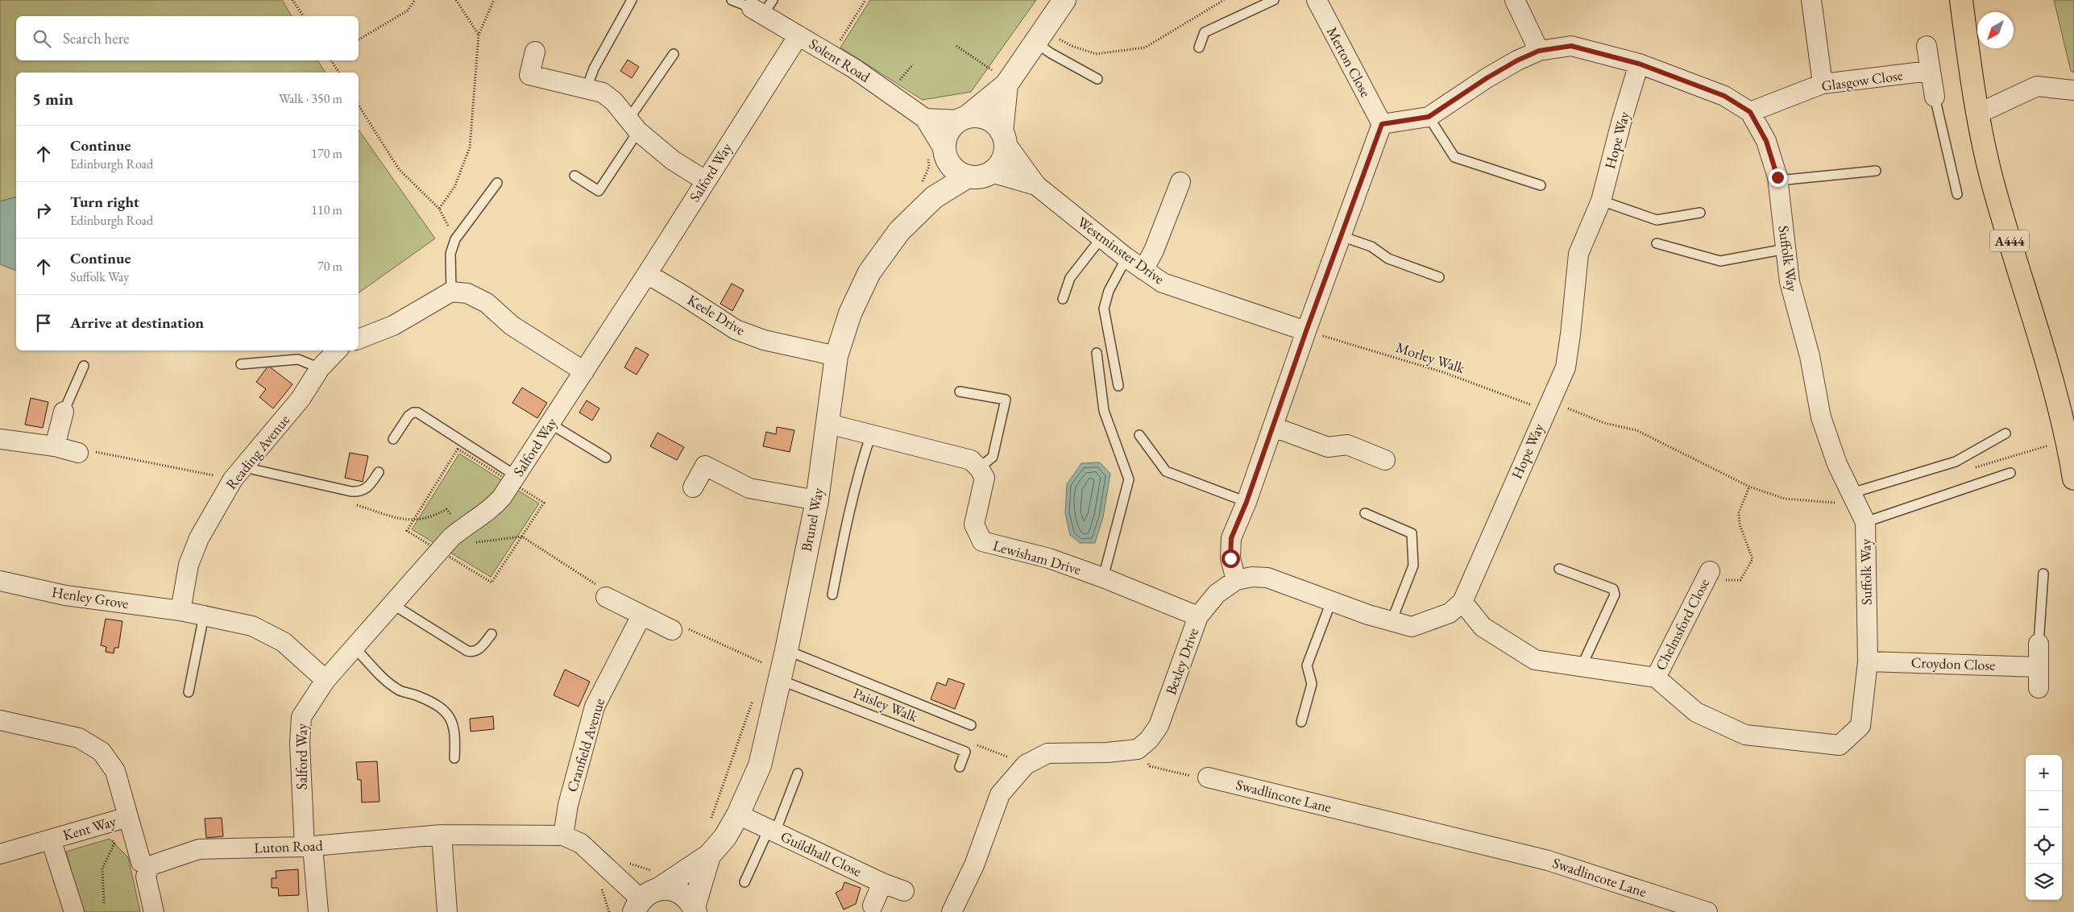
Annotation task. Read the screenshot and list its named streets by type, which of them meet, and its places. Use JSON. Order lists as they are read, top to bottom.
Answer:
{
  "streets": {
    "highway": ["A444"],
    "street": [
      "Solent Road",
      "Merton Close",
      "Glasgow Close",
      "Hope Way",
      "Salford Way",
      "Westminster Drive",
      "Suffolk Way",
      "Keele Drive",
      "Reading Avenue",
      "Brunel Way",
      "Lewisham Drive",
      "Henley Grove",
      "Chelmsford Close",
      "Bexley Drive",
      "Croydon Close",
      "Cranfield Avenue",
      "Swadlincote Lane",
      "Kent Way",
      "Luton Road",
      "Guildhall Close"
    ],
    "lane": ["Paisley Walk"],
    "path": ["Morley Walk"]
  },
  "crossings": [
    ["Solent Road", "Salford Way"],
    ["Solent Road", "Westminster Drive"],
    ["Solent Road", "Brunel Way"],
    ["Glasgow Close", "Suffolk Way"],
    ["Hope Way", "Suffolk Way"],
    ["Hope Way", "Morley Walk"],
    ["Hope Way", "Bexley Drive"],
    ["Salford Way", "Keele Drive"],
    ["Salford Way", "Henley Grove"],
    ["Salford Way", "Luton Road"],
    ["Westminster Drive", "Morley Walk"],
    ["Westminster Drive", "Brunel Way"],
    ["Suffolk Way", "Morley Walk"],
    ["Suffolk Way", "Chelmsford Close"],
    ["Suffolk Way", "Croydon Close"],
    ["Keele Drive", "Brunel Way"],
    ["Reading Avenue", "Henley Grove"],
    ["Brunel Way", "Paisley Walk"],
    ["Brunel Way", "Luton Road"],
    ["Brunel Way", "Guildhall Close"],
    ["Lewisham Drive", "Bexley Drive"],
    ["Cranfield Avenue", "Luton Road"]
  ],
  "north": "bottom left",
  "page": {
    "search": "Search here",
    "heading": ["5 min", "Walk · 350 m"],
    "list": [
      ["Continue", "Edinburgh Road", "170 m"],
      ["Turn right", "Edinburgh Road", "110 m"],
      ["Continue", "Suffolk Way", "70 m"],
      "Arrive at destination"
    ],
    "map_buttons": ["+", "−"]
  }
}
